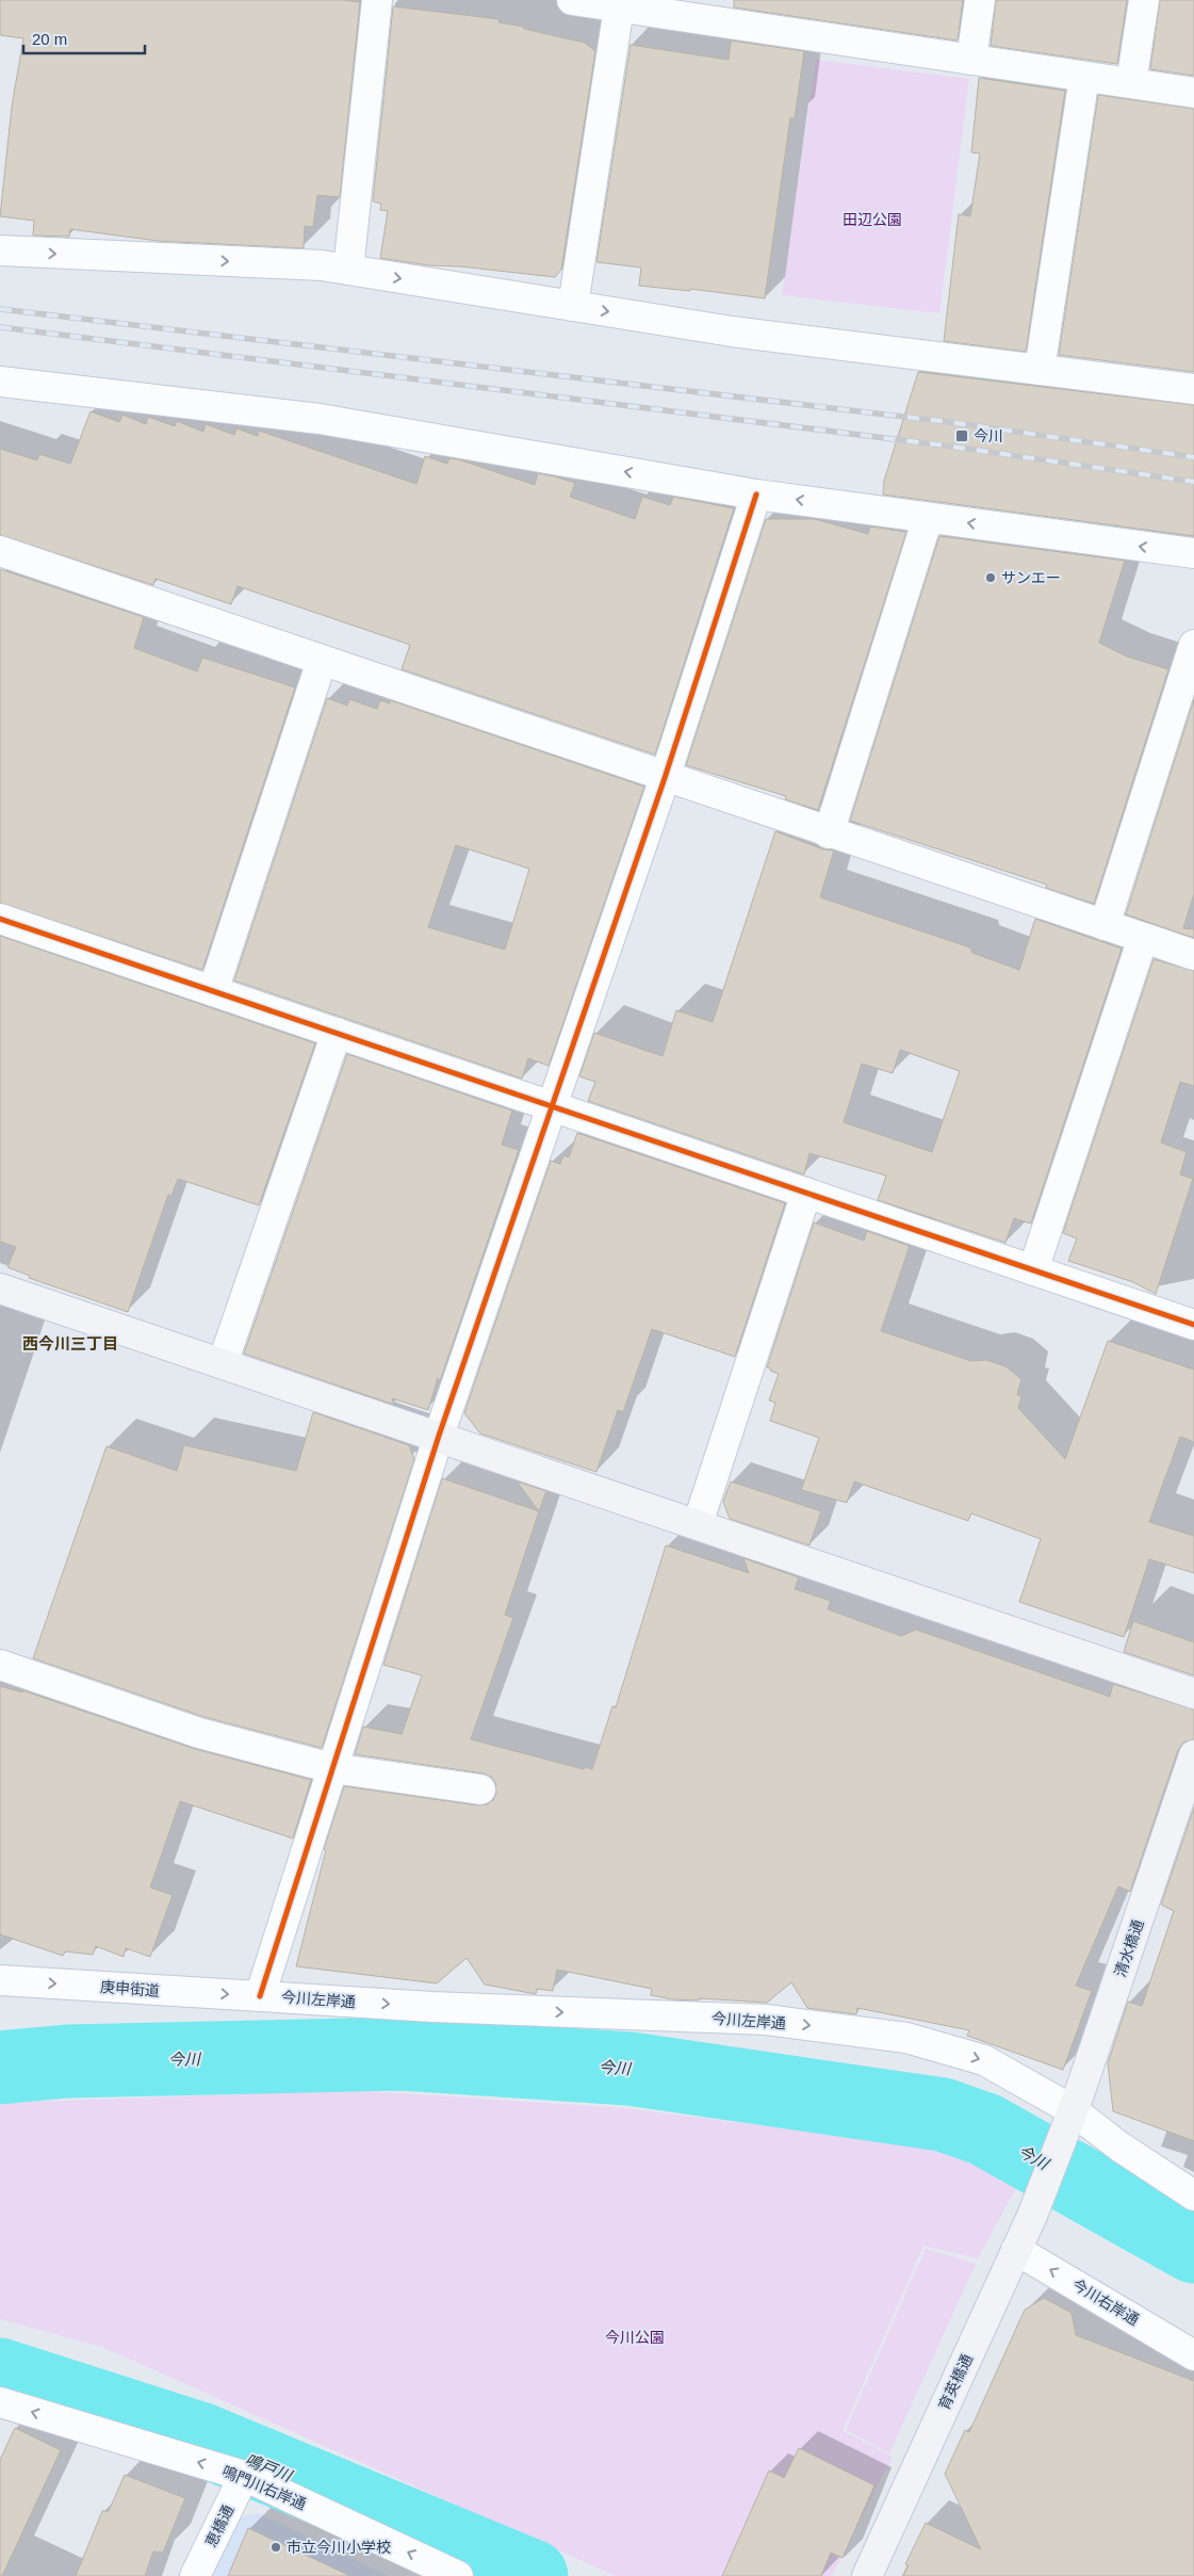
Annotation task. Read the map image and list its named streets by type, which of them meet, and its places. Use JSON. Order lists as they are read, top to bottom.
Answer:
{
  "streets": {
    "street": [
      "清水橋通",
      "庚申街道",
      "今川左岸通",
      "今川右岸通",
      "育英橋通",
      "鳴門川右岸通",
      "恵橋通"
    ]
  },
  "crossings": [
    ["清水橋通", "今川左岸通"],
    ["清水橋通", "育英橋通"],
    ["庚申街道", "今川左岸通"],
    ["今川右岸通", "育英橋通"],
    ["鳴門川右岸通", "恵橋通"]
  ],
  "one_way": ["今川左岸通", "今川右岸通", "鳴門川右岸通"],
  "districts": ["西今川三丁目"],
  "water": ["今川", "鳴戸川"],
  "parks": ["田辺公園", "今川公園"],
  "places": {
    "transit": ["今川"],
    "other": ["サンエー", "市立今川小学校"]
  },
  "scale_bar": "20 m"
}
